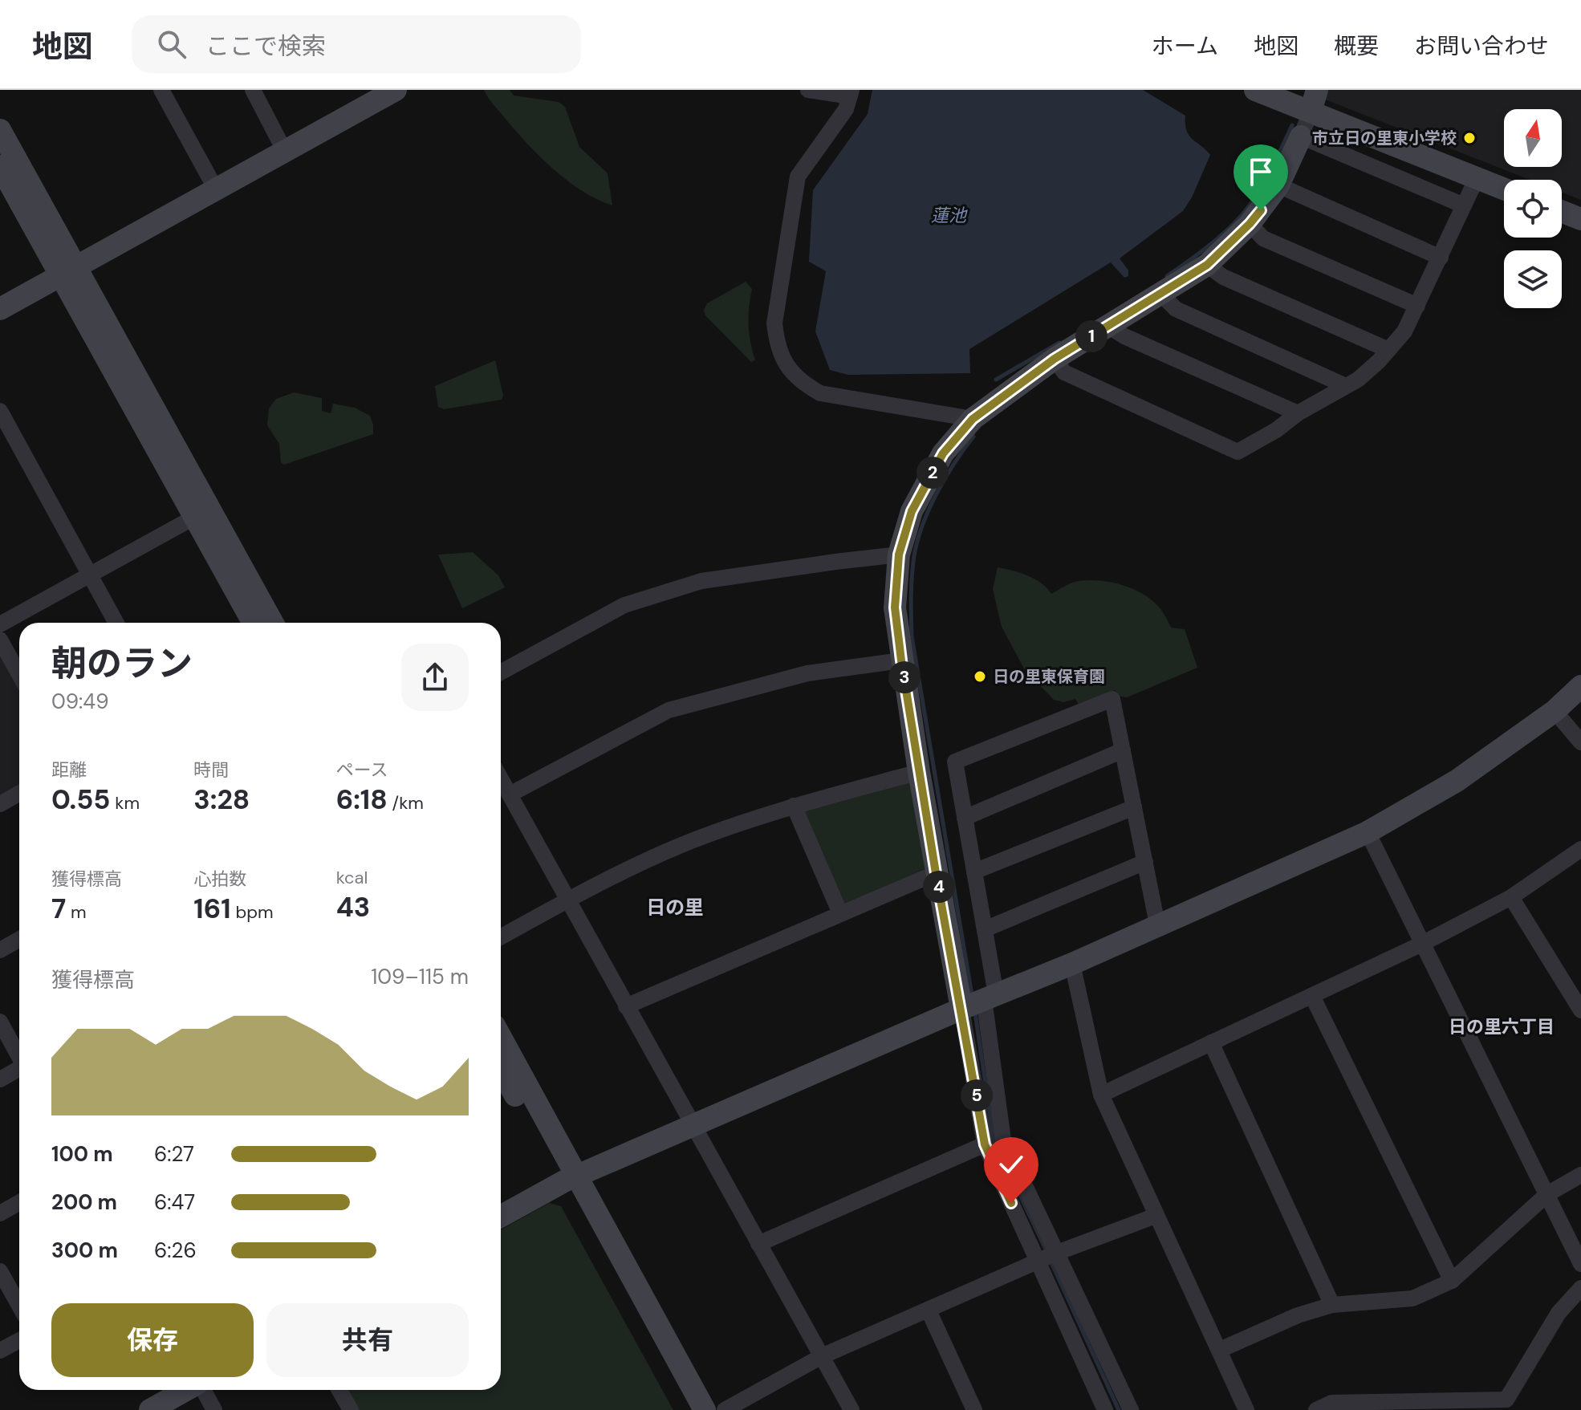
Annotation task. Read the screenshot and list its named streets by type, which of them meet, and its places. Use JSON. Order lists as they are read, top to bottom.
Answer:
{
  "districts": ["日の里", "日の里六丁目"],
  "water": ["蓮池"],
  "places": ["市立日の里東小学校", "日の里東保育園"],
  "north": "top",
  "page": {
    "header": "地図",
    "search": "ここで検索",
    "nav": [
      "ホーム",
      "地図",
      "概要",
      "お問い合わせ"
    ],
    "pins": [
      "1",
      "2",
      "3",
      "4",
      "5"
    ],
    "heading": ["朝のラン", "09:49"],
    "stats": [
      ["距離", "0.55 km"],
      ["時間", "3:28"],
      ["ペース", "6:18 /km"],
      ["獲得標高", "7 m"],
      ["心拍数", "161 bpm"],
      ["kcal", "43"]
    ],
    "chart": ["獲得標高", "109–115 m"],
    "list": [
      {
        "name": "100 m",
        "note": "6:27"
      },
      {
        "name": "200 m",
        "note": "6:47"
      },
      {
        "name": "300 m",
        "note": "6:26"
      }
    ],
    "buttons": ["保存", "共有"]
  }
}
